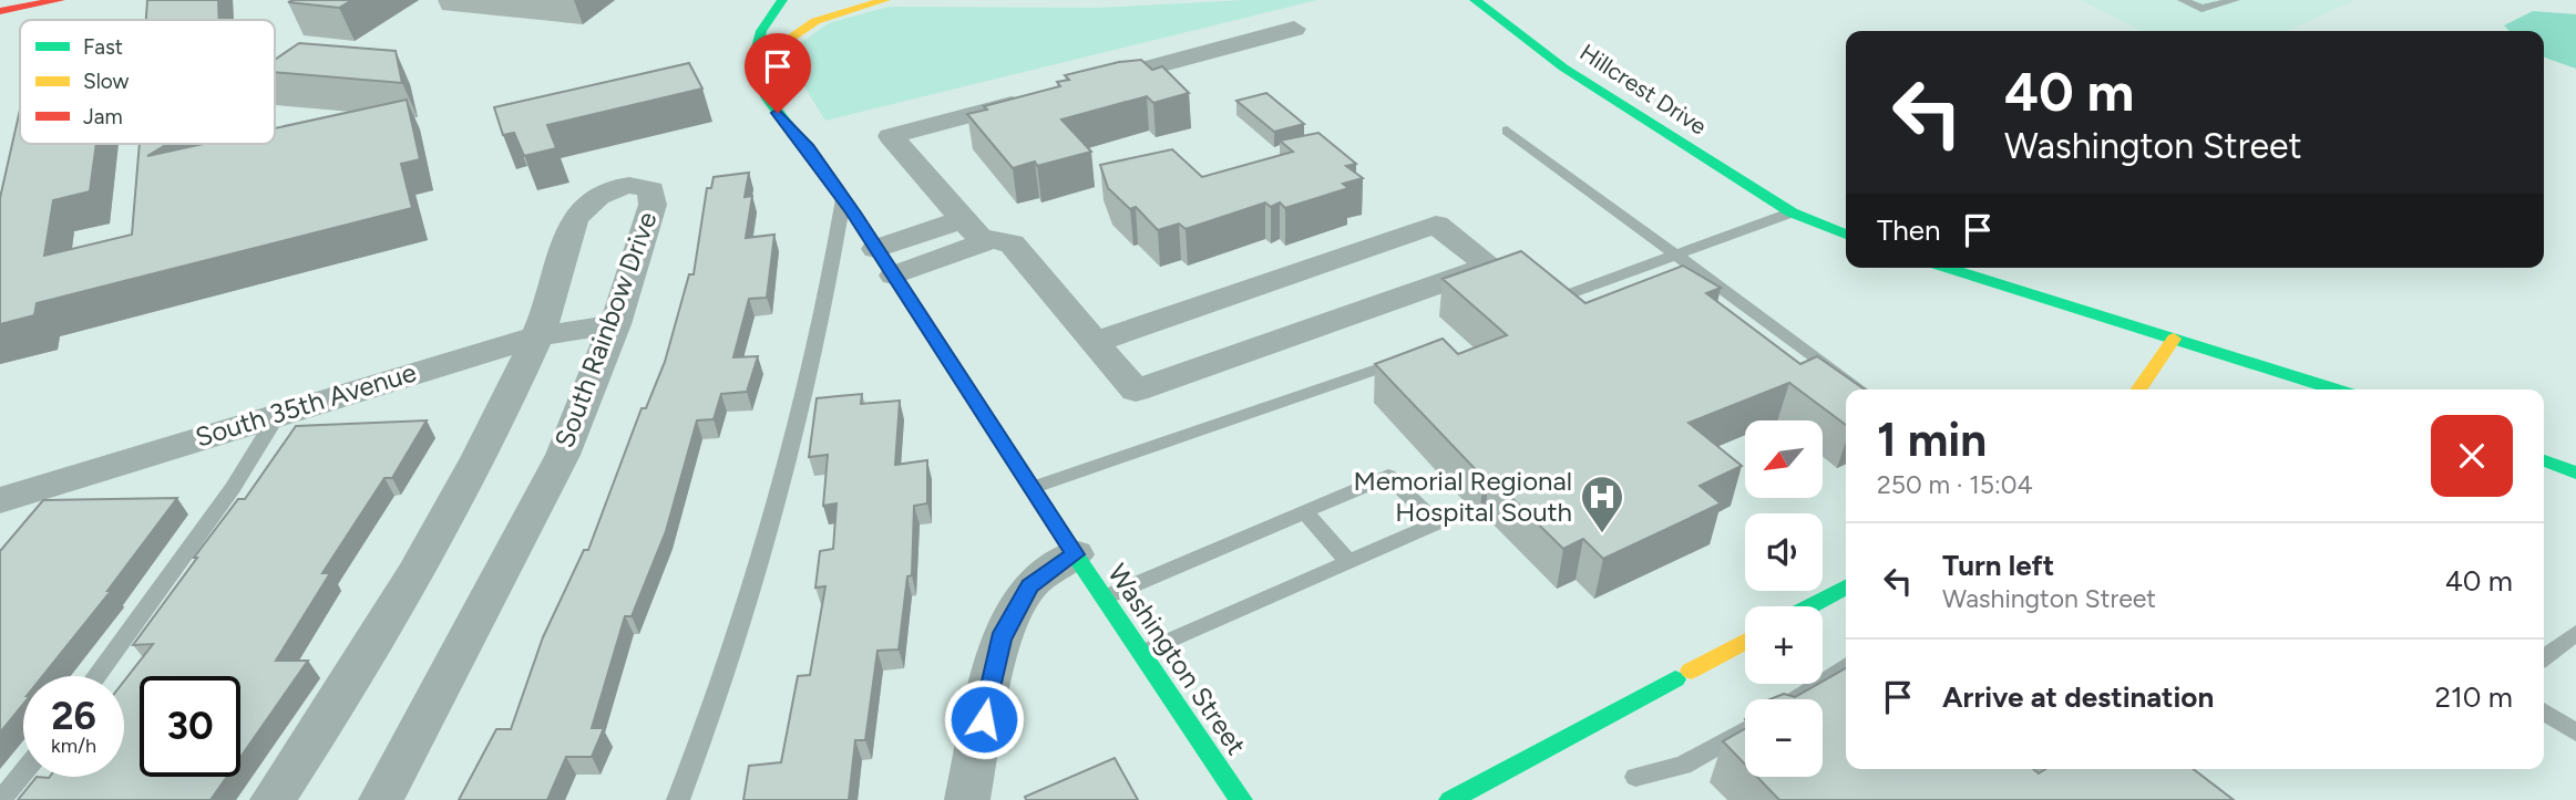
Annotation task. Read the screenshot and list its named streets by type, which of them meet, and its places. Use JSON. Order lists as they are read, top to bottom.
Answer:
{
  "streets": {
    "street": [
      "Hillcrest Drive",
      "South Rainbow Drive",
      "South 35th Avenue",
      "Washington Street"
    ]
  },
  "crossings": [
    ["South Rainbow Drive", "South 35th Avenue"]
  ],
  "places": {
    "hospital": ["Memorial Regional Hospital South"]
  },
  "legend": ["Fast", "Slow", "Jam"],
  "north": "bottom left",
  "page": {
    "turn": ["40 m", "Washington Street"],
    "then": "Then",
    "heading": ["1 min", "250 m · 15:04"],
    "map_buttons": ["+", "−"],
    "list": [
      {
        "name": "Turn left",
        "note": "Washington Street",
        "value": "40 m"
      },
      {
        "name": "Arrive at destination",
        "value": "210 m"
      }
    ],
    "speed": "26 km/h",
    "limit": "30"
  }
}
